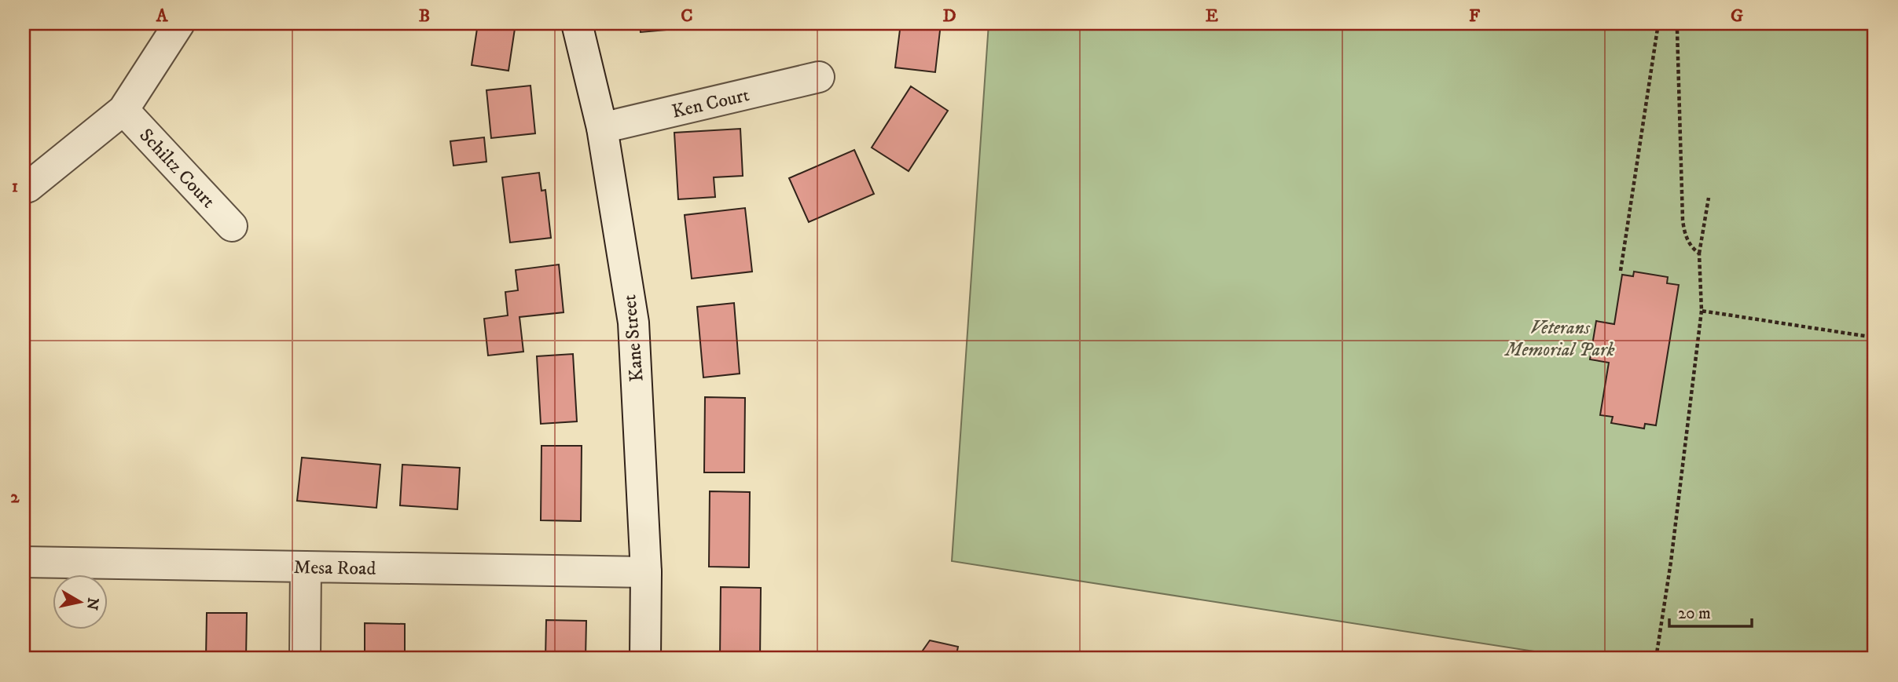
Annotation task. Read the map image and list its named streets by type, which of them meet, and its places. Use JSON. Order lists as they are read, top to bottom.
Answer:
{
  "streets": {
    "street": [
      "Ken Court",
      "Schiltz Court",
      "Kane Street",
      "Mesa Road"
    ]
  },
  "crossings": [
    ["Ken Court", "Kane Street"],
    ["Kane Street", "Mesa Road"]
  ],
  "parks": ["Veterans Memorial Park"],
  "scale_bar": "20 m",
  "north": "right",
  "grid": {
    "columns": [
      "A",
      "B",
      "C",
      "D",
      "E",
      "F",
      "G"
    ],
    "rows": ["1", "2"]
  }
}
